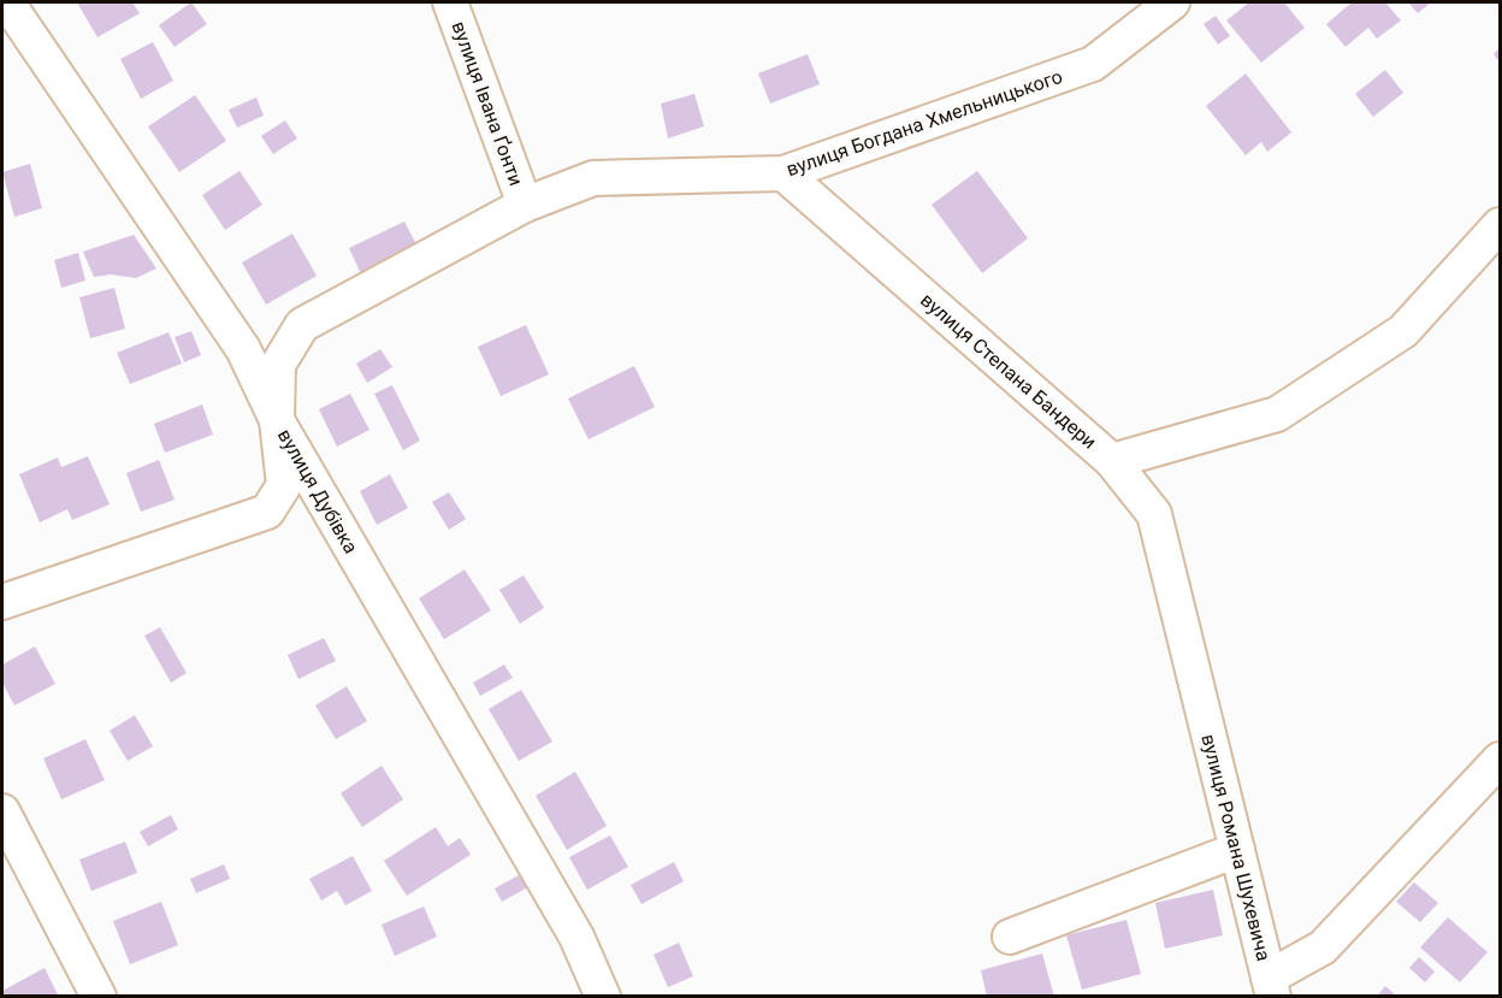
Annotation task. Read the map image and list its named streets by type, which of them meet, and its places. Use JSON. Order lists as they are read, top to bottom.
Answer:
{
  "streets": {
    "street": [
      "вулиця Івана Ґонти",
      "вулиця Богдана Хмельницького",
      "вулиця Степана Бандери",
      "вулиця Дубівка",
      "вулиця Романа Шухевича"
    ]
  },
  "crossings": [
    ["вулиця Івана Ґонти", "вулиця Богдана Хмельницького"],
    ["вулиця Богдана Хмельницького", "вулиця Степана Бандери"],
    ["вулиця Богдана Хмельницького", "вулиця Дубівка"],
    ["вулиця Степана Бандери", "вулиця Романа Шухевича"]
  ]
}
